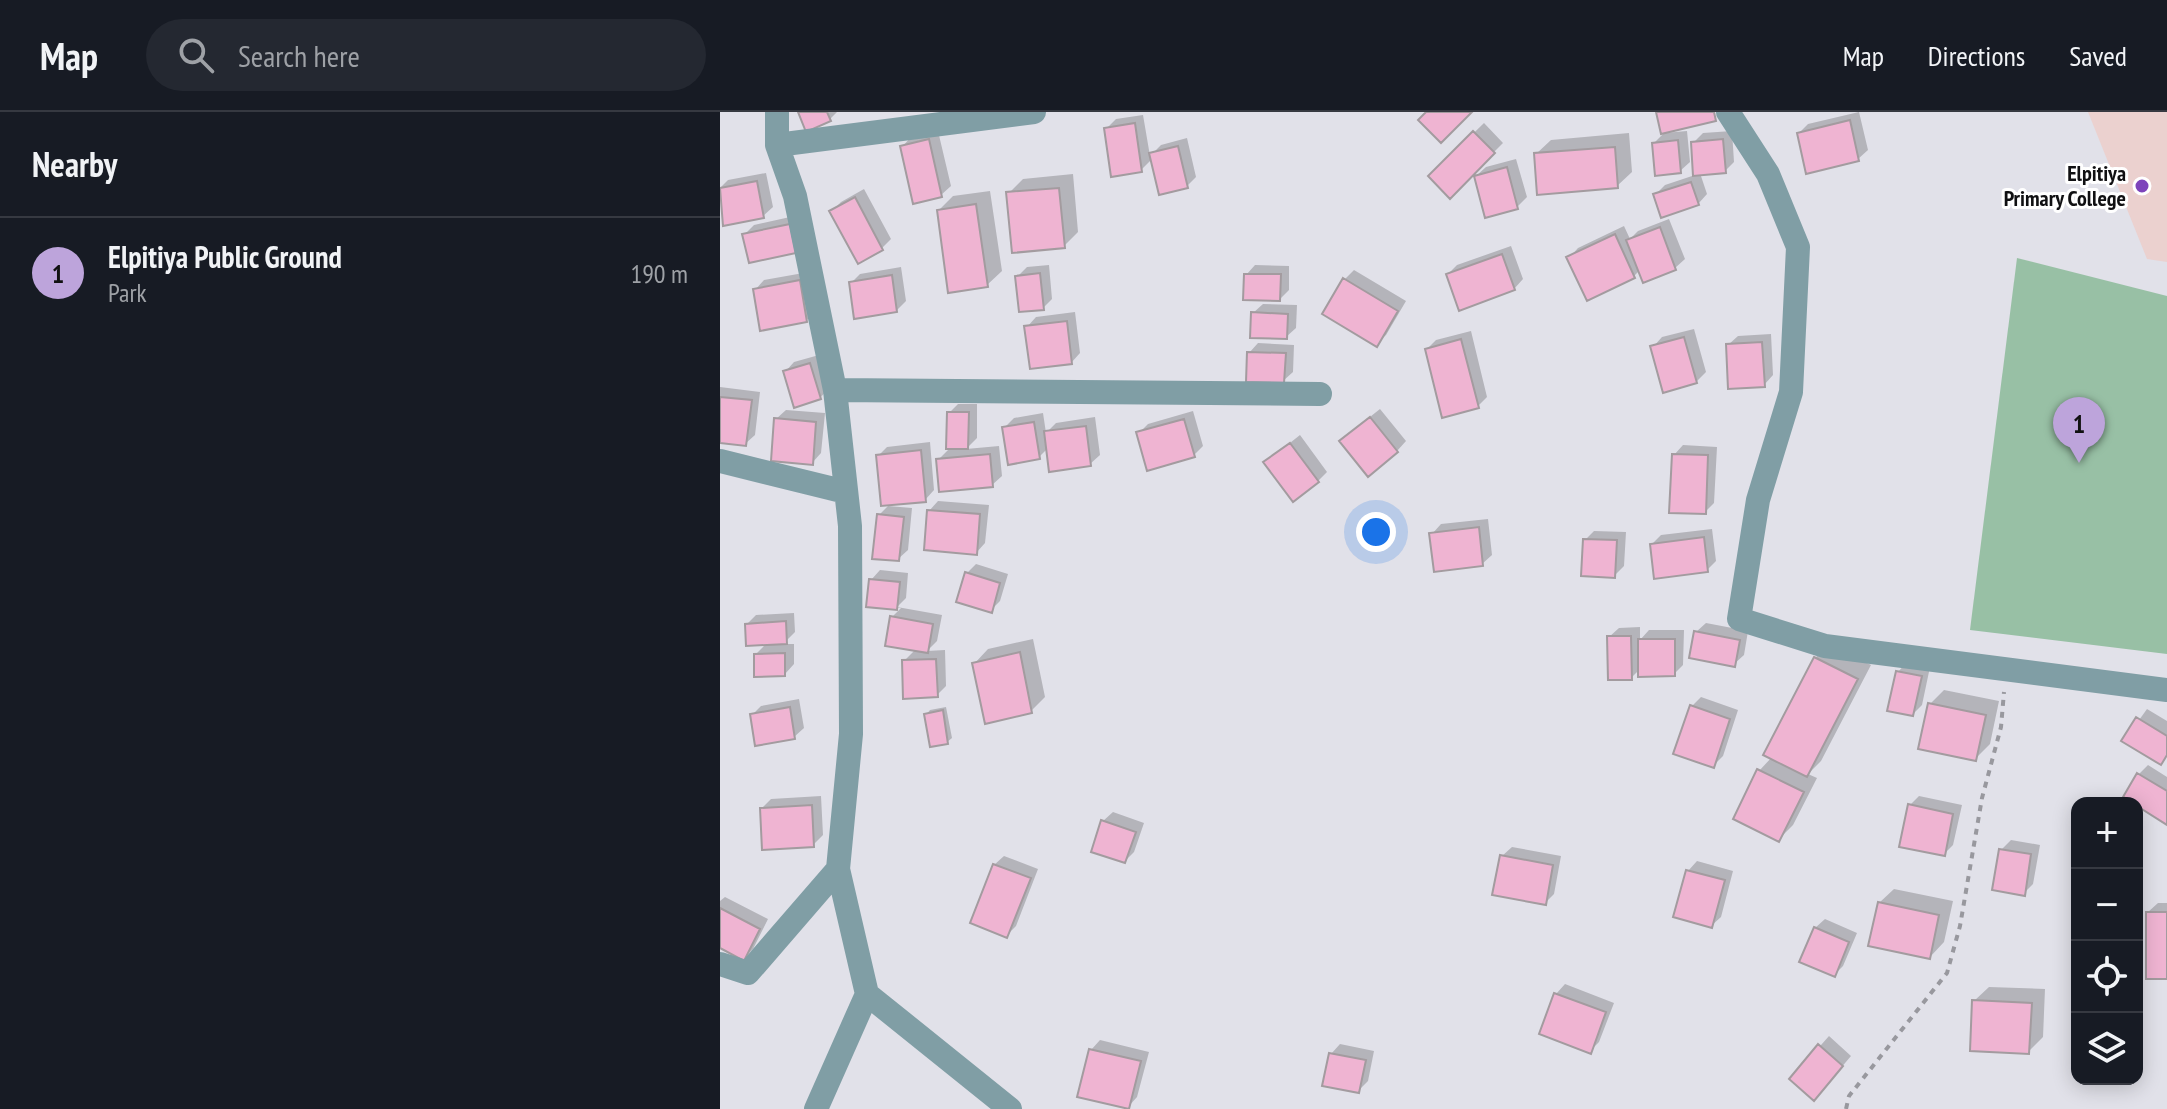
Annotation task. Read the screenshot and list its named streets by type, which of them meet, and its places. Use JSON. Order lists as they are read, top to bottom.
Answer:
{
  "places": ["Elpitiya Primary College"],
  "page": {
    "header": "Map",
    "search": "Search here",
    "nav": ["Map", "Directions", "Saved"],
    "heading": "Nearby",
    "list": [
      {
        "mark": "1",
        "name": "Elpitiya Public Ground",
        "note": "Park",
        "value": "190 m"
      }
    ],
    "pins": "1",
    "map_buttons": ["+", "−"]
  }
}
